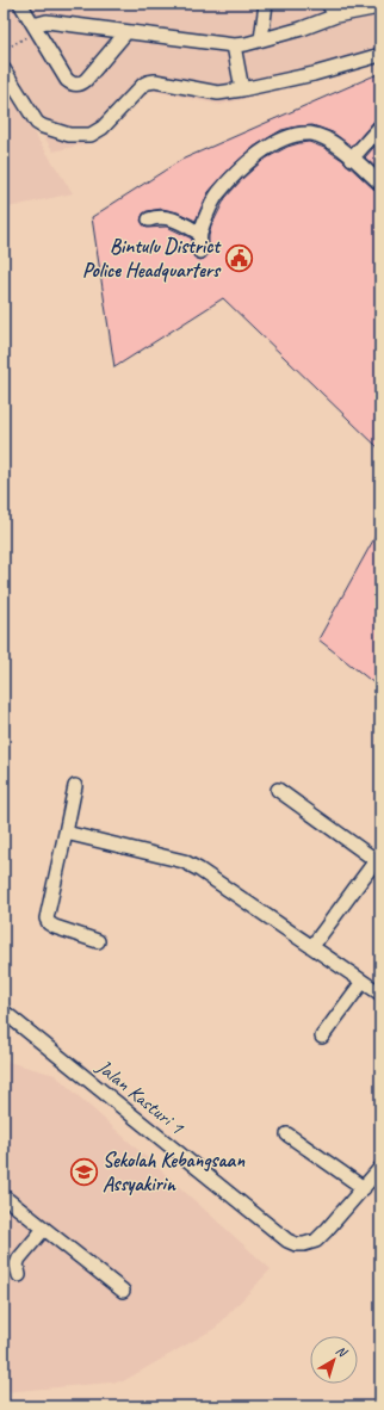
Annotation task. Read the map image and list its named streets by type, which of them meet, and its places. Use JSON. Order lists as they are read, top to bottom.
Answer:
{
  "streets": {
    "street": ["Jalan Kasturi 1"]
  },
  "places": {
    "public building": ["Bintulu District Police Headquarters"],
    "school or university": ["Sekolah Kebangsaan Assyakirin"]
  },
  "north": "top right"
}
